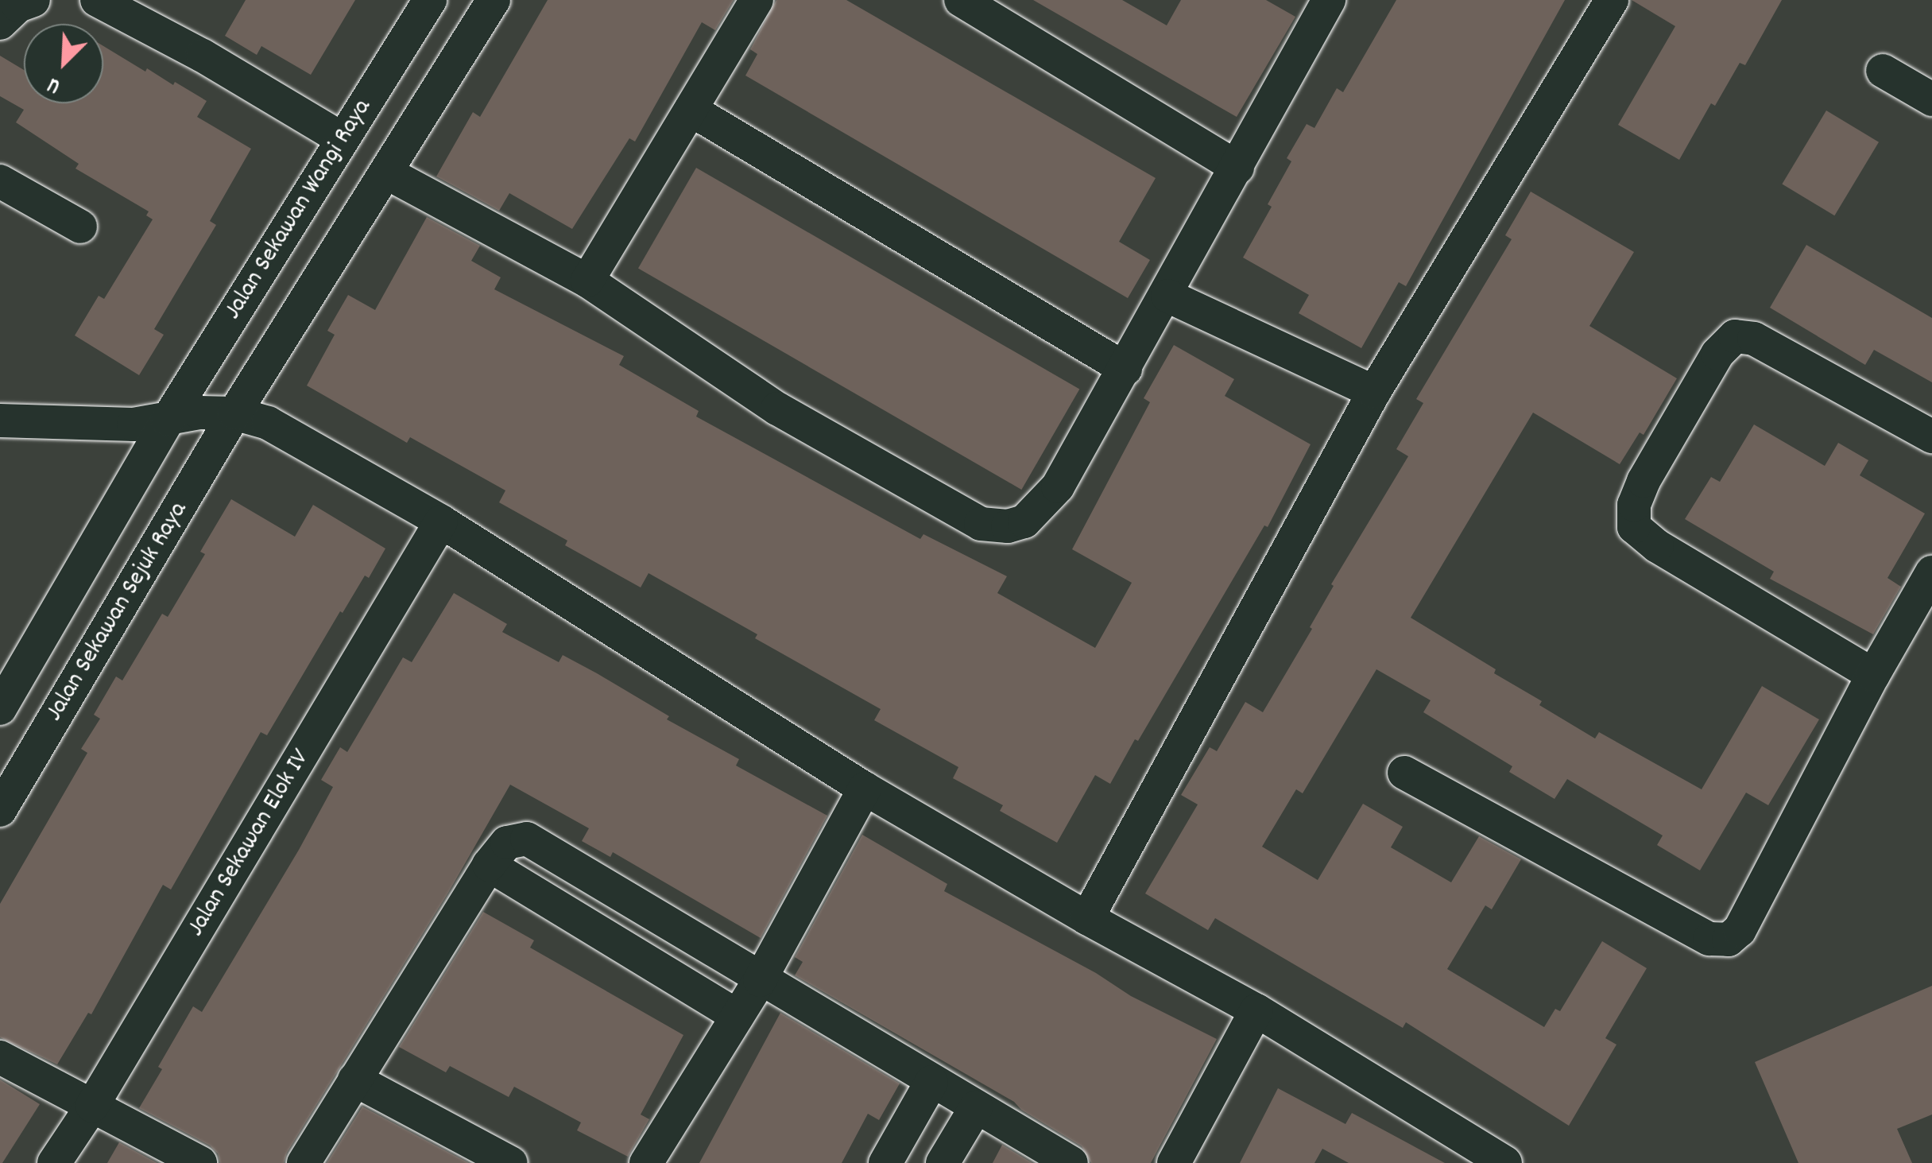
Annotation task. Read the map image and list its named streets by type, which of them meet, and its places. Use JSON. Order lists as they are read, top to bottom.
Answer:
{
  "streets": {
    "street": ["Jalan Sekawan Wangi Raya", "Jalan Sekawan Sejuk Raya", "Jalan Sekawan Elok IV"]
  },
  "crossings": [
    ["Jalan Sekawan Wangi Raya", "Jalan Sekawan Sejuk Raya"]
  ],
  "north": "bottom left"
}
